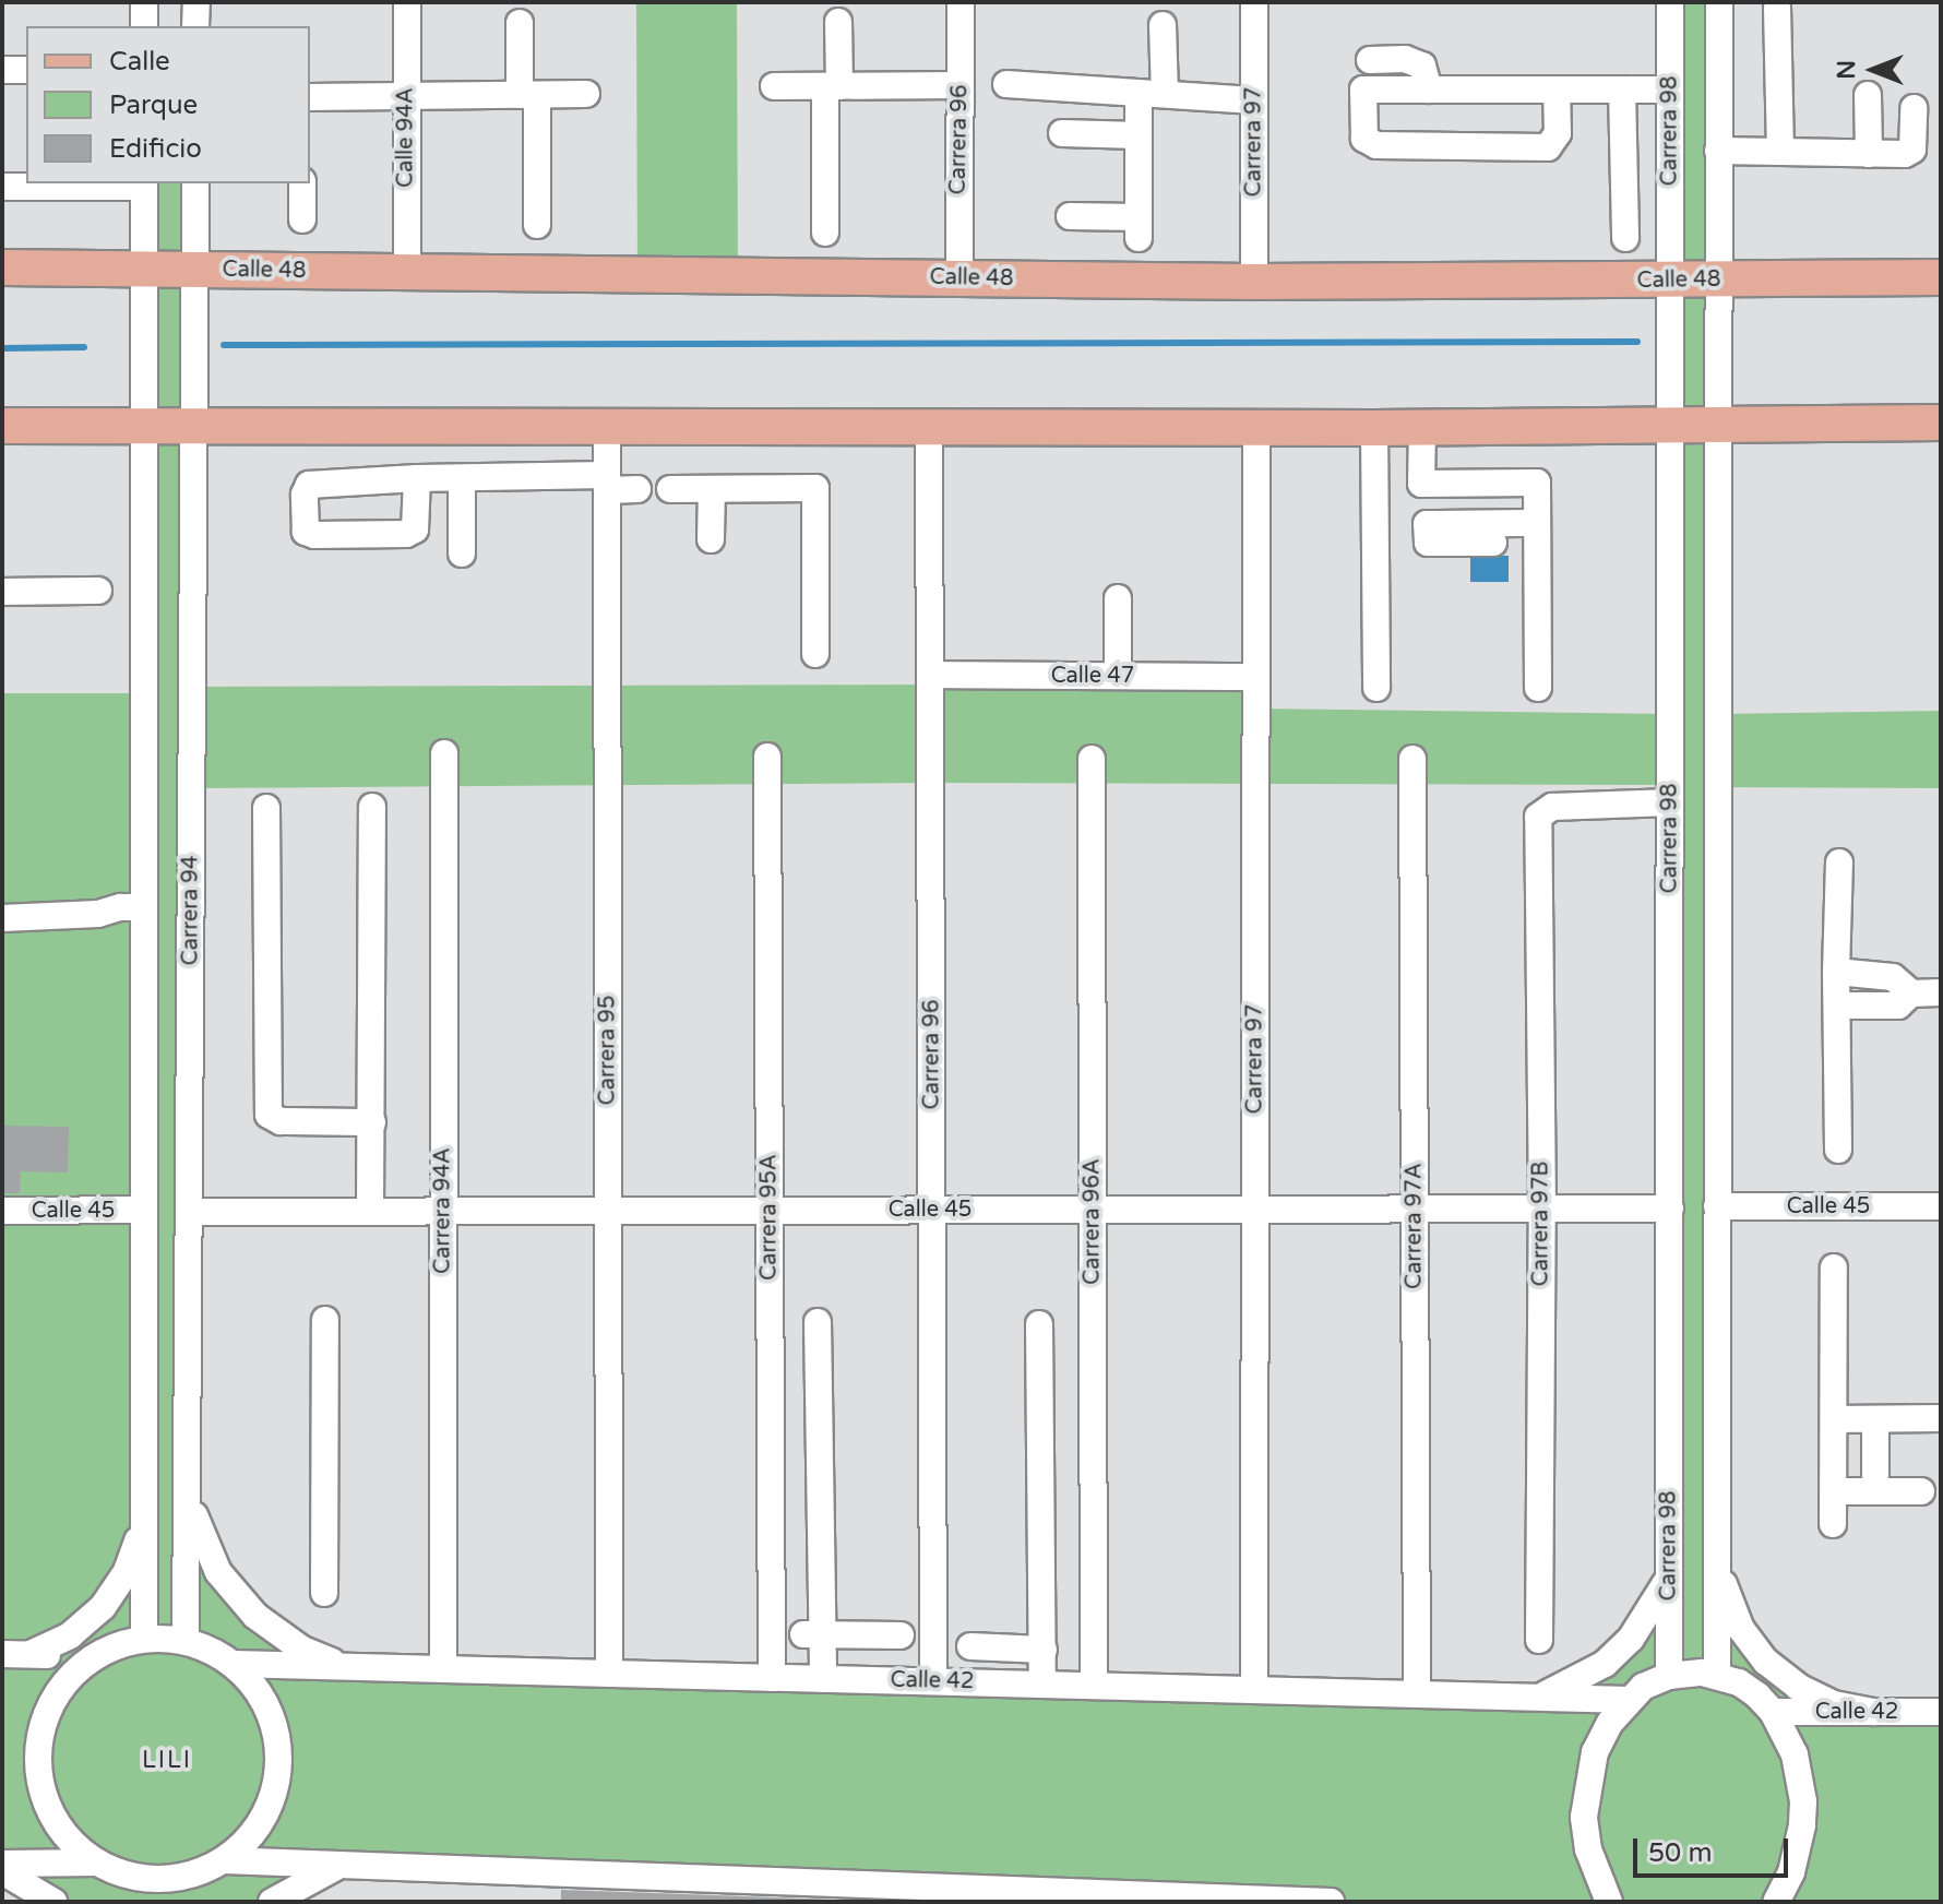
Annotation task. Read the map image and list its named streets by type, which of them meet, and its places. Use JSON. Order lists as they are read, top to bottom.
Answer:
{
  "streets": {
    "main road": ["Calle 48"],
    "street": [
      "Carrera 98",
      "Calle 94A",
      "Carrera 96",
      "Carrera 97",
      "Calle 47",
      "Carrera 94",
      "Carrera 95",
      "Calle 45",
      "Carrera 94A",
      "Carrera 95A",
      "Carrera 96A",
      "Carrera 97B",
      "Carrera 97A",
      "Calle 42"
    ]
  },
  "crossings": [
    ["Carrera 98", "Calle 48"],
    ["Carrera 98", "Calle 45"],
    ["Carrera 98", "Carrera 97B"],
    ["Calle 94A", "Calle 48"],
    ["Carrera 96", "Calle 48"],
    ["Carrera 96", "Calle 47"],
    ["Carrera 96", "Calle 45"],
    ["Carrera 96", "Calle 42"],
    ["Carrera 97", "Calle 48"],
    ["Carrera 97", "Calle 47"],
    ["Carrera 97", "Calle 45"],
    ["Carrera 97", "Calle 42"],
    ["Calle 48", "Carrera 94"],
    ["Carrera 94", "Calle 45"],
    ["Carrera 94", "Calle 42"],
    ["Carrera 95", "Calle 45"],
    ["Carrera 95", "Calle 42"],
    ["Calle 45", "Carrera 94A"],
    ["Calle 45", "Carrera 95A"],
    ["Calle 45", "Carrera 96A"],
    ["Calle 45", "Carrera 97B"],
    ["Calle 45", "Carrera 97A"],
    ["Carrera 94A", "Calle 42"],
    ["Carrera 95A", "Calle 42"],
    ["Carrera 96A", "Calle 42"],
    ["Carrera 97A", "Calle 42"]
  ],
  "districts": ["LILI"],
  "legend": ["Calle", "Parque", "Edificio"],
  "scale_bar": "50 m",
  "north": "left"
}
